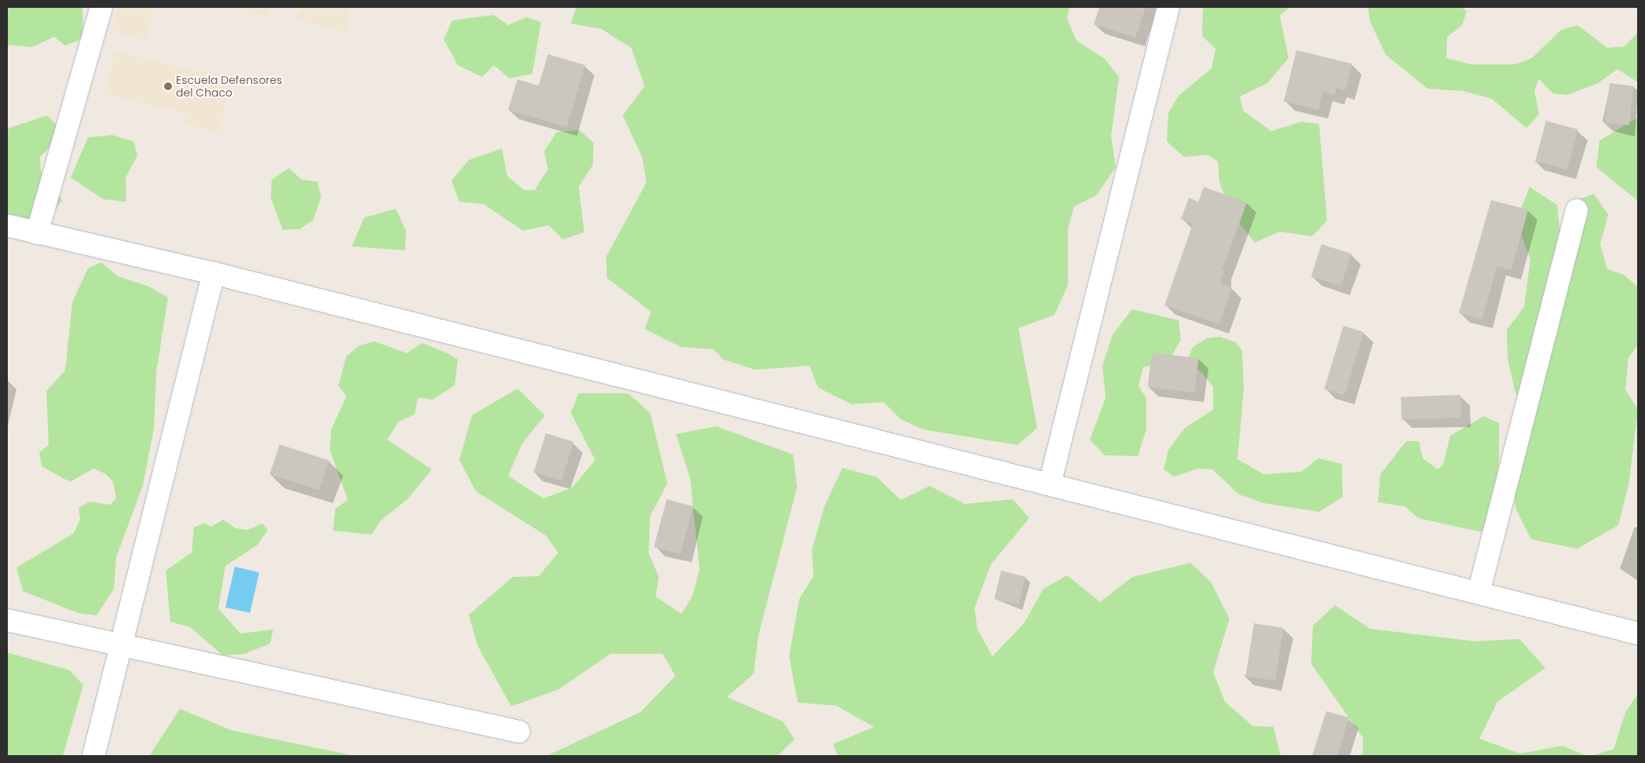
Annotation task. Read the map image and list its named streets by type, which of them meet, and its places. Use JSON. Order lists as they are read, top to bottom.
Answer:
{
  "places": ["Escuela Defensores del Chaco"]
}
